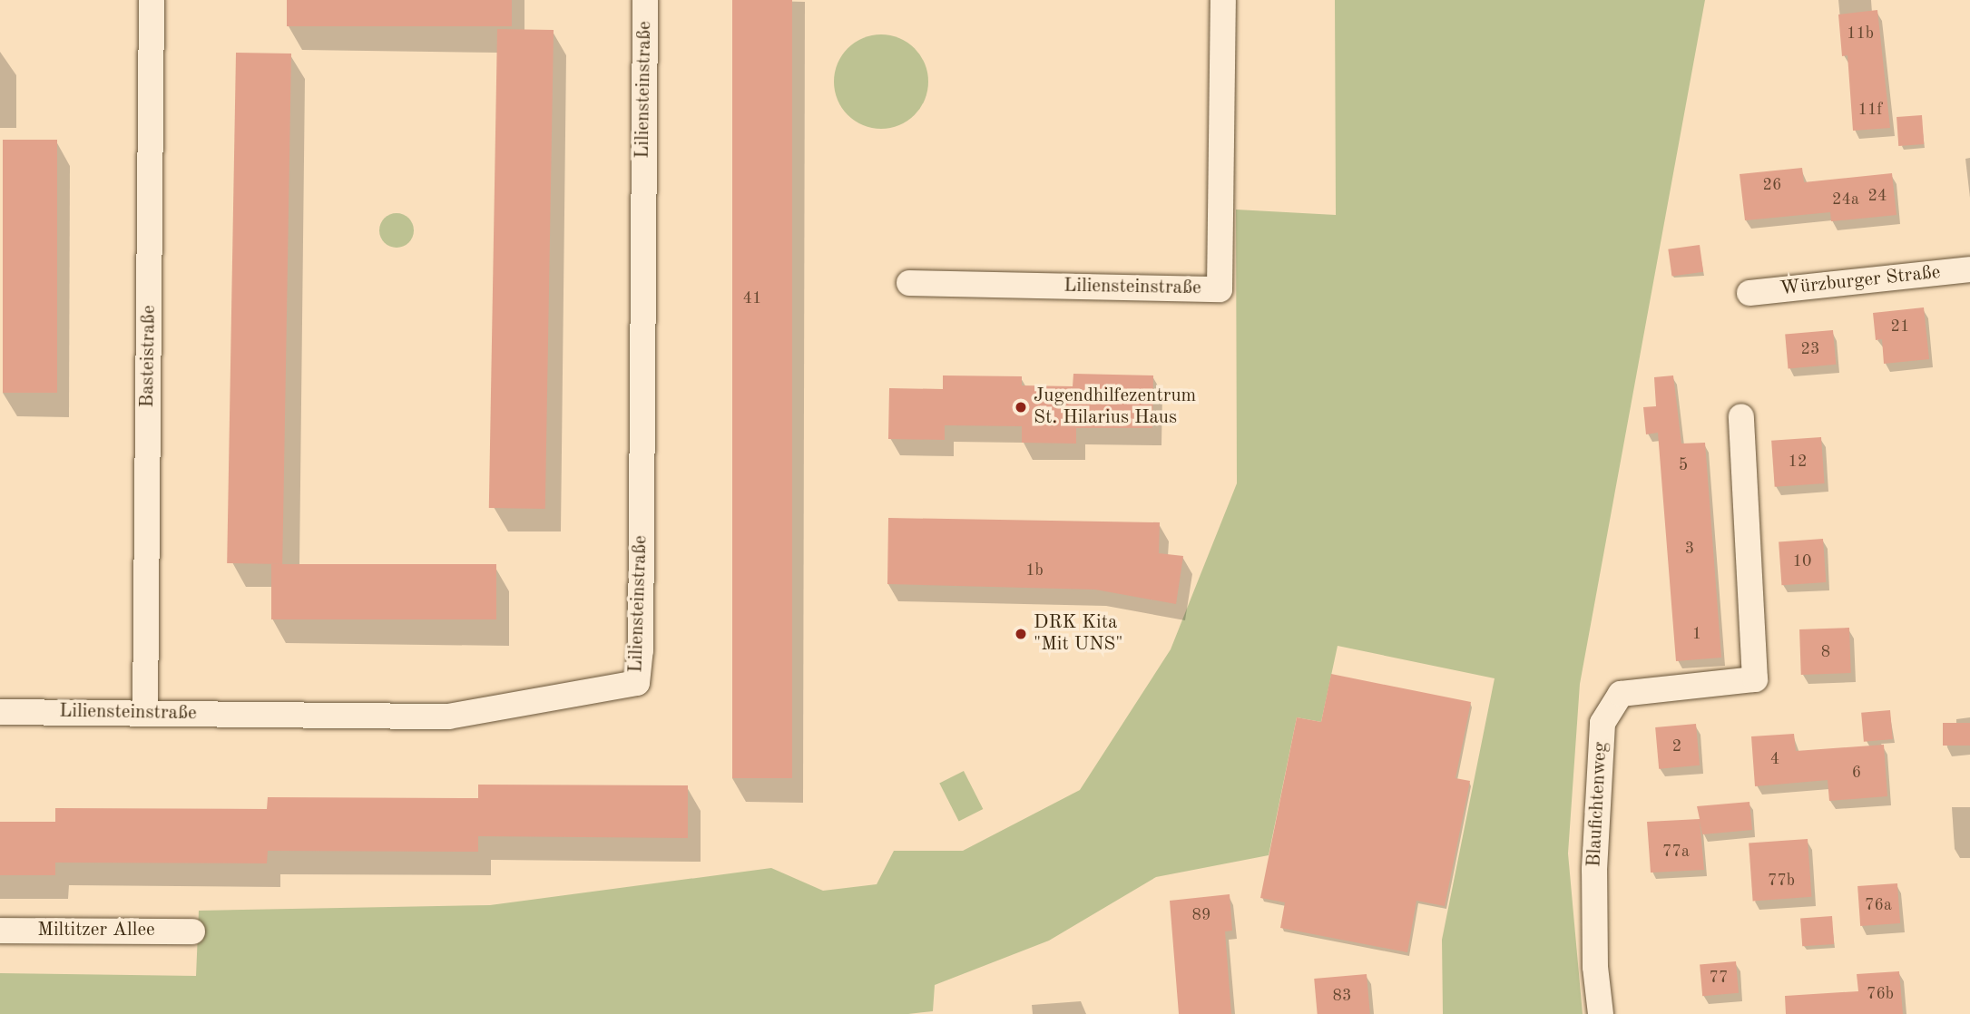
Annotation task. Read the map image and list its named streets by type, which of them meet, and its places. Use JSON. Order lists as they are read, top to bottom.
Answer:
{
  "streets": {
    "street": [
      "Liliensteinstraße",
      "Würzburger Straße",
      "Basteistraße",
      "Blaufichtenweg",
      "Miltitzer Allee"
    ]
  },
  "crossings": [
    ["Liliensteinstraße", "Basteistraße"]
  ],
  "places": ["Jugendhilfezentrum St. Hilarius Haus", "DRK Kita \"Mit UNS\""],
  "house_numbers": [
    "11b",
    "11f",
    "26",
    "24",
    "24a",
    "41",
    "21",
    "23",
    "12",
    "5",
    "3",
    "10",
    "1b",
    "1",
    "8",
    "2",
    "4",
    "6",
    "77a",
    "77b",
    "76a",
    "89",
    "77",
    "76b",
    "83"
  ]
}
